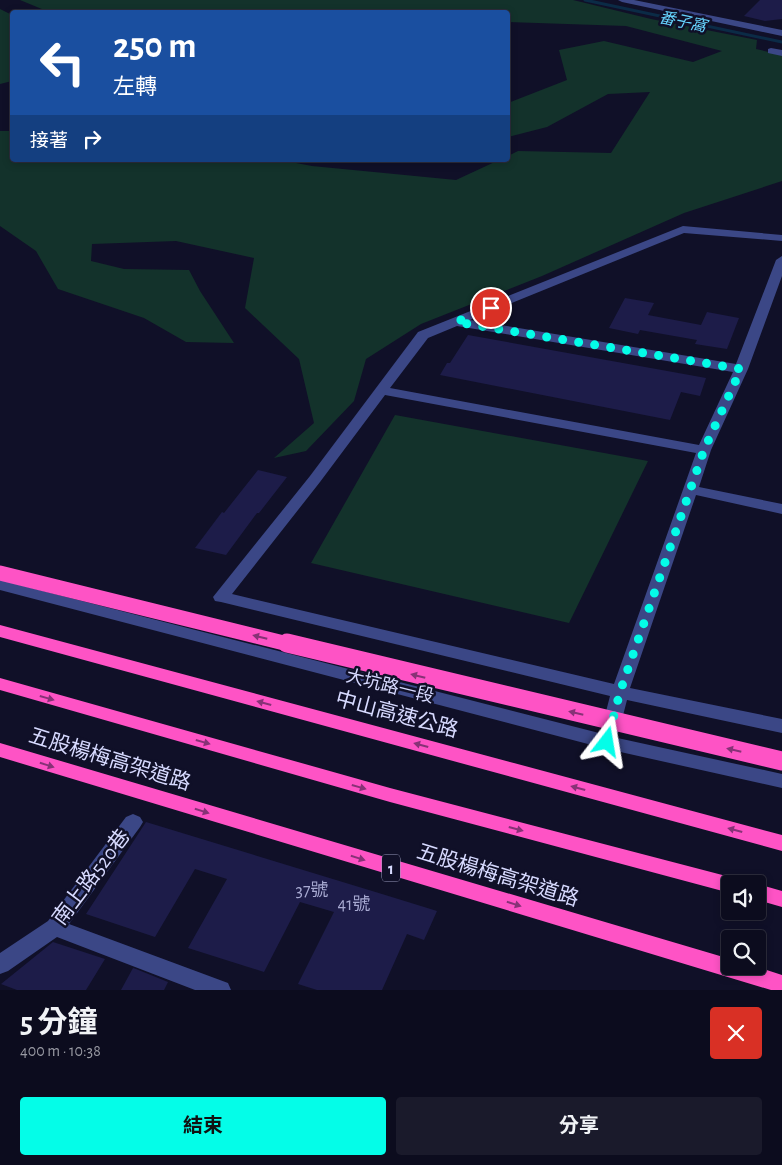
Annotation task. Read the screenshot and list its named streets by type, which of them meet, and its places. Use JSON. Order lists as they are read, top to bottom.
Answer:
{
  "streets": {
    "highway": ["中山高速公路", "五股楊梅高架道路", "1"],
    "street": ["大坑路一段", "南上路520巷"]
  },
  "water": ["番子窩"],
  "house_numbers": ["37號", "41號"],
  "page": {
    "turn": ["250 m", "左轉"],
    "then": "接著",
    "heading": ["5 分鐘", "400 m · 10:38"],
    "buttons": ["結束", "分享"]
  }
}
